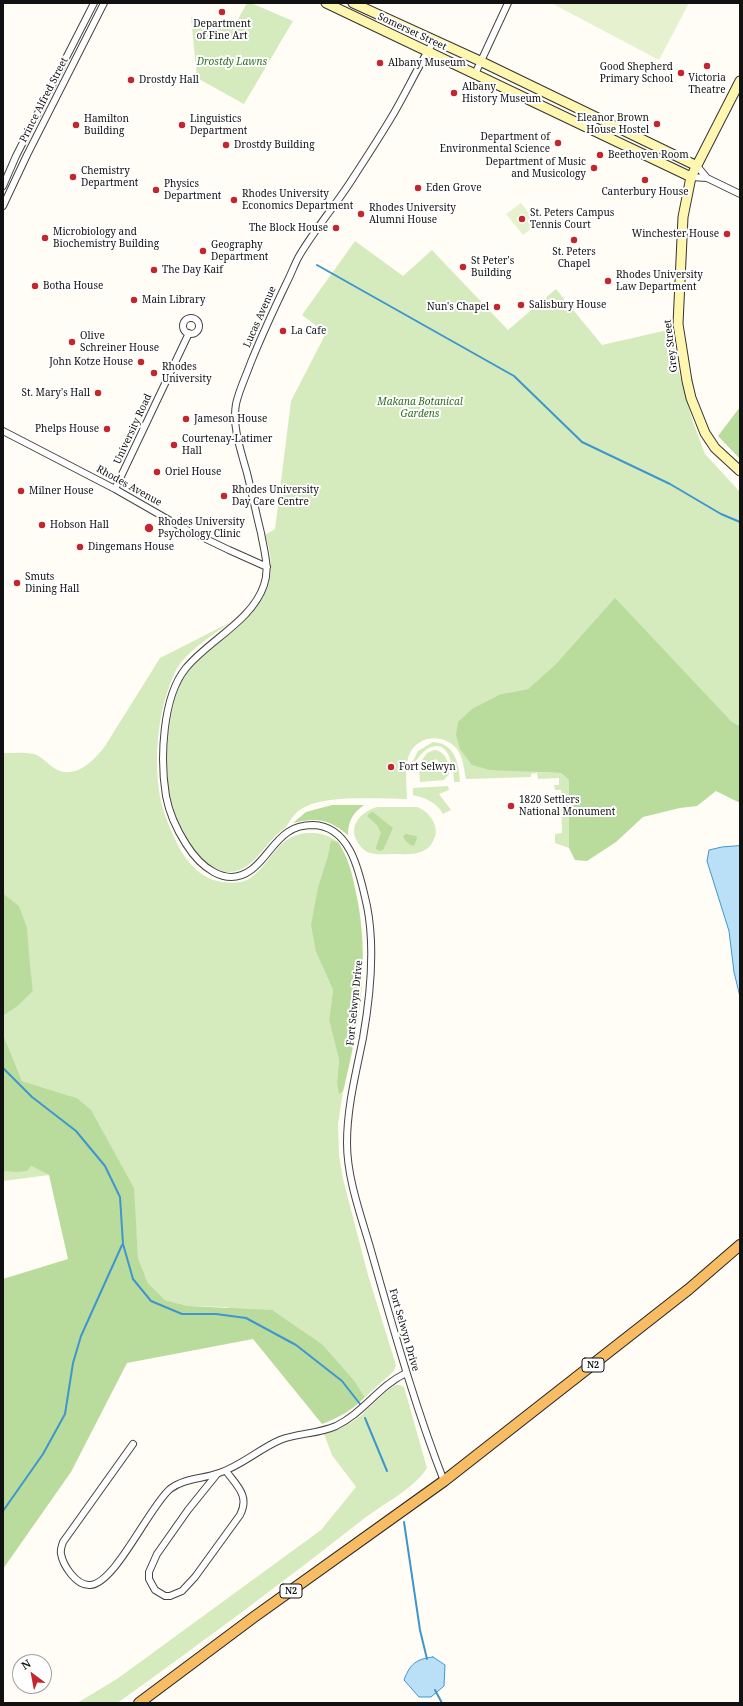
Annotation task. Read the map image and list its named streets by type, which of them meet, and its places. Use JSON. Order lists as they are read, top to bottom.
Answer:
{
  "streets": {
    "highway": ["N2"],
    "main road": ["Somerset Street", "Grey Street"],
    "street": [
      "Prince Alfred Street",
      "Lucas Avenue",
      "University Road",
      "Rhodes Avenue",
      "Fort Selwyn Drive"
    ]
  },
  "crossings": [
    ["Somerset Street", "Lucas Avenue"],
    ["Somerset Street", "Grey Street"],
    ["Lucas Avenue", "Rhodes Avenue"],
    ["Lucas Avenue", "Fort Selwyn Drive"],
    ["University Road", "Rhodes Avenue"],
    ["Fort Selwyn Drive", "N2"]
  ],
  "parks": ["Drostdy Lawns", "Makana Botanical Gardens"],
  "places": [
    "Department of Fine Art",
    "Albany Museum",
    "Victoria Theatre",
    "Good Shepherd Primary School",
    "Drostdy Hall",
    "Albany History Museum",
    "Eleanor Brown House Hostel",
    "Hamilton Building",
    "Linguistics Department",
    "Department of Environmental Science",
    "Drostdy Building",
    "Beethoven Room",
    "Department of Music and Musicology",
    "Chemistry Department",
    "Canterbury House",
    "Eden Grove",
    "Physics Department",
    "Rhodes University Economics Department",
    "Rhodes University Alumni House",
    "St. Peters Campus Tennis Court",
    "The Block House",
    "Winchester House",
    "Microbiology and Biochemistry Building",
    "St. Peters Chapel",
    "Geography Department",
    "St Peter's Building",
    "The Day Kaif",
    "Rhodes University Law Department",
    "Botha House",
    "Main Library",
    "Salisbury House",
    "Nun's Chapel",
    "La Cafe",
    "Olive Schreiner House",
    "John Kotze House",
    "Rhodes University",
    "St. Mary's Hall",
    "Jameson House",
    "Phelps House",
    "Courtenay-Latimer Hall",
    "Oriel House",
    "Milner House",
    "Rhodes University Day Care Centre",
    "Hobson Hall",
    "Rhodes University Psychology Clinic",
    "Dingemans House",
    "Smuts Dining Hall",
    "Fort Selwyn",
    "1820 Settlers National Monument"
  ],
  "north": "top left"
}
